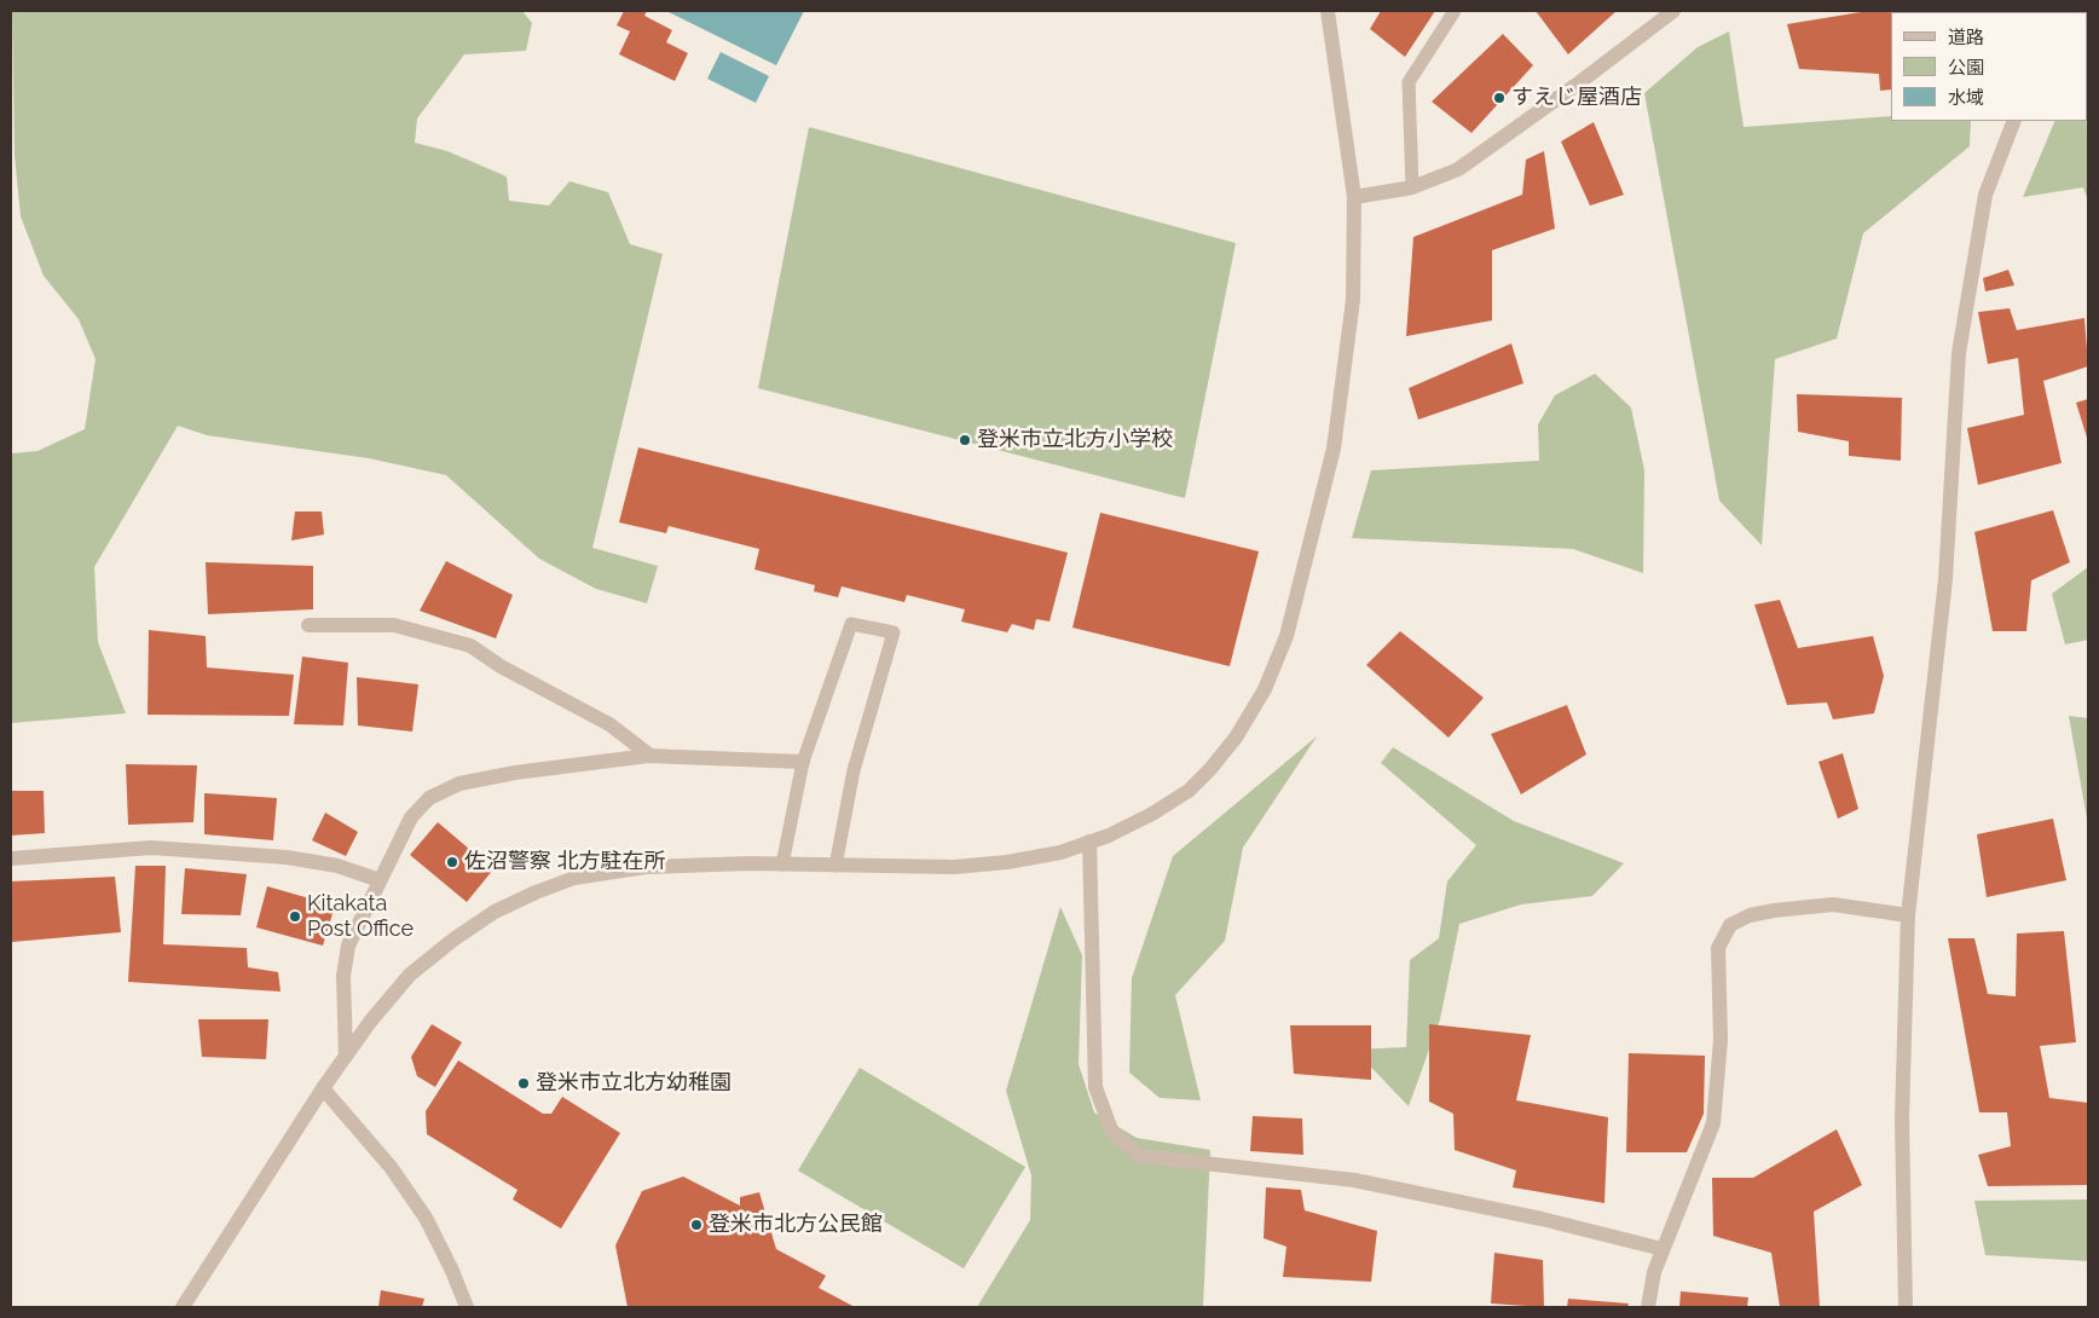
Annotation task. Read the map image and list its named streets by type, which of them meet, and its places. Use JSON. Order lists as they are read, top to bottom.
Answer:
{
  "places": [
    "すえじ屋酒店",
    "登米市立北方小学校",
    "佐沼警察 北方駐在所",
    "Kitakata Post Office",
    "登米市立北方幼稚園",
    "登米市北方公民館"
  ],
  "legend": ["道路", "公園", "水域"]
}
